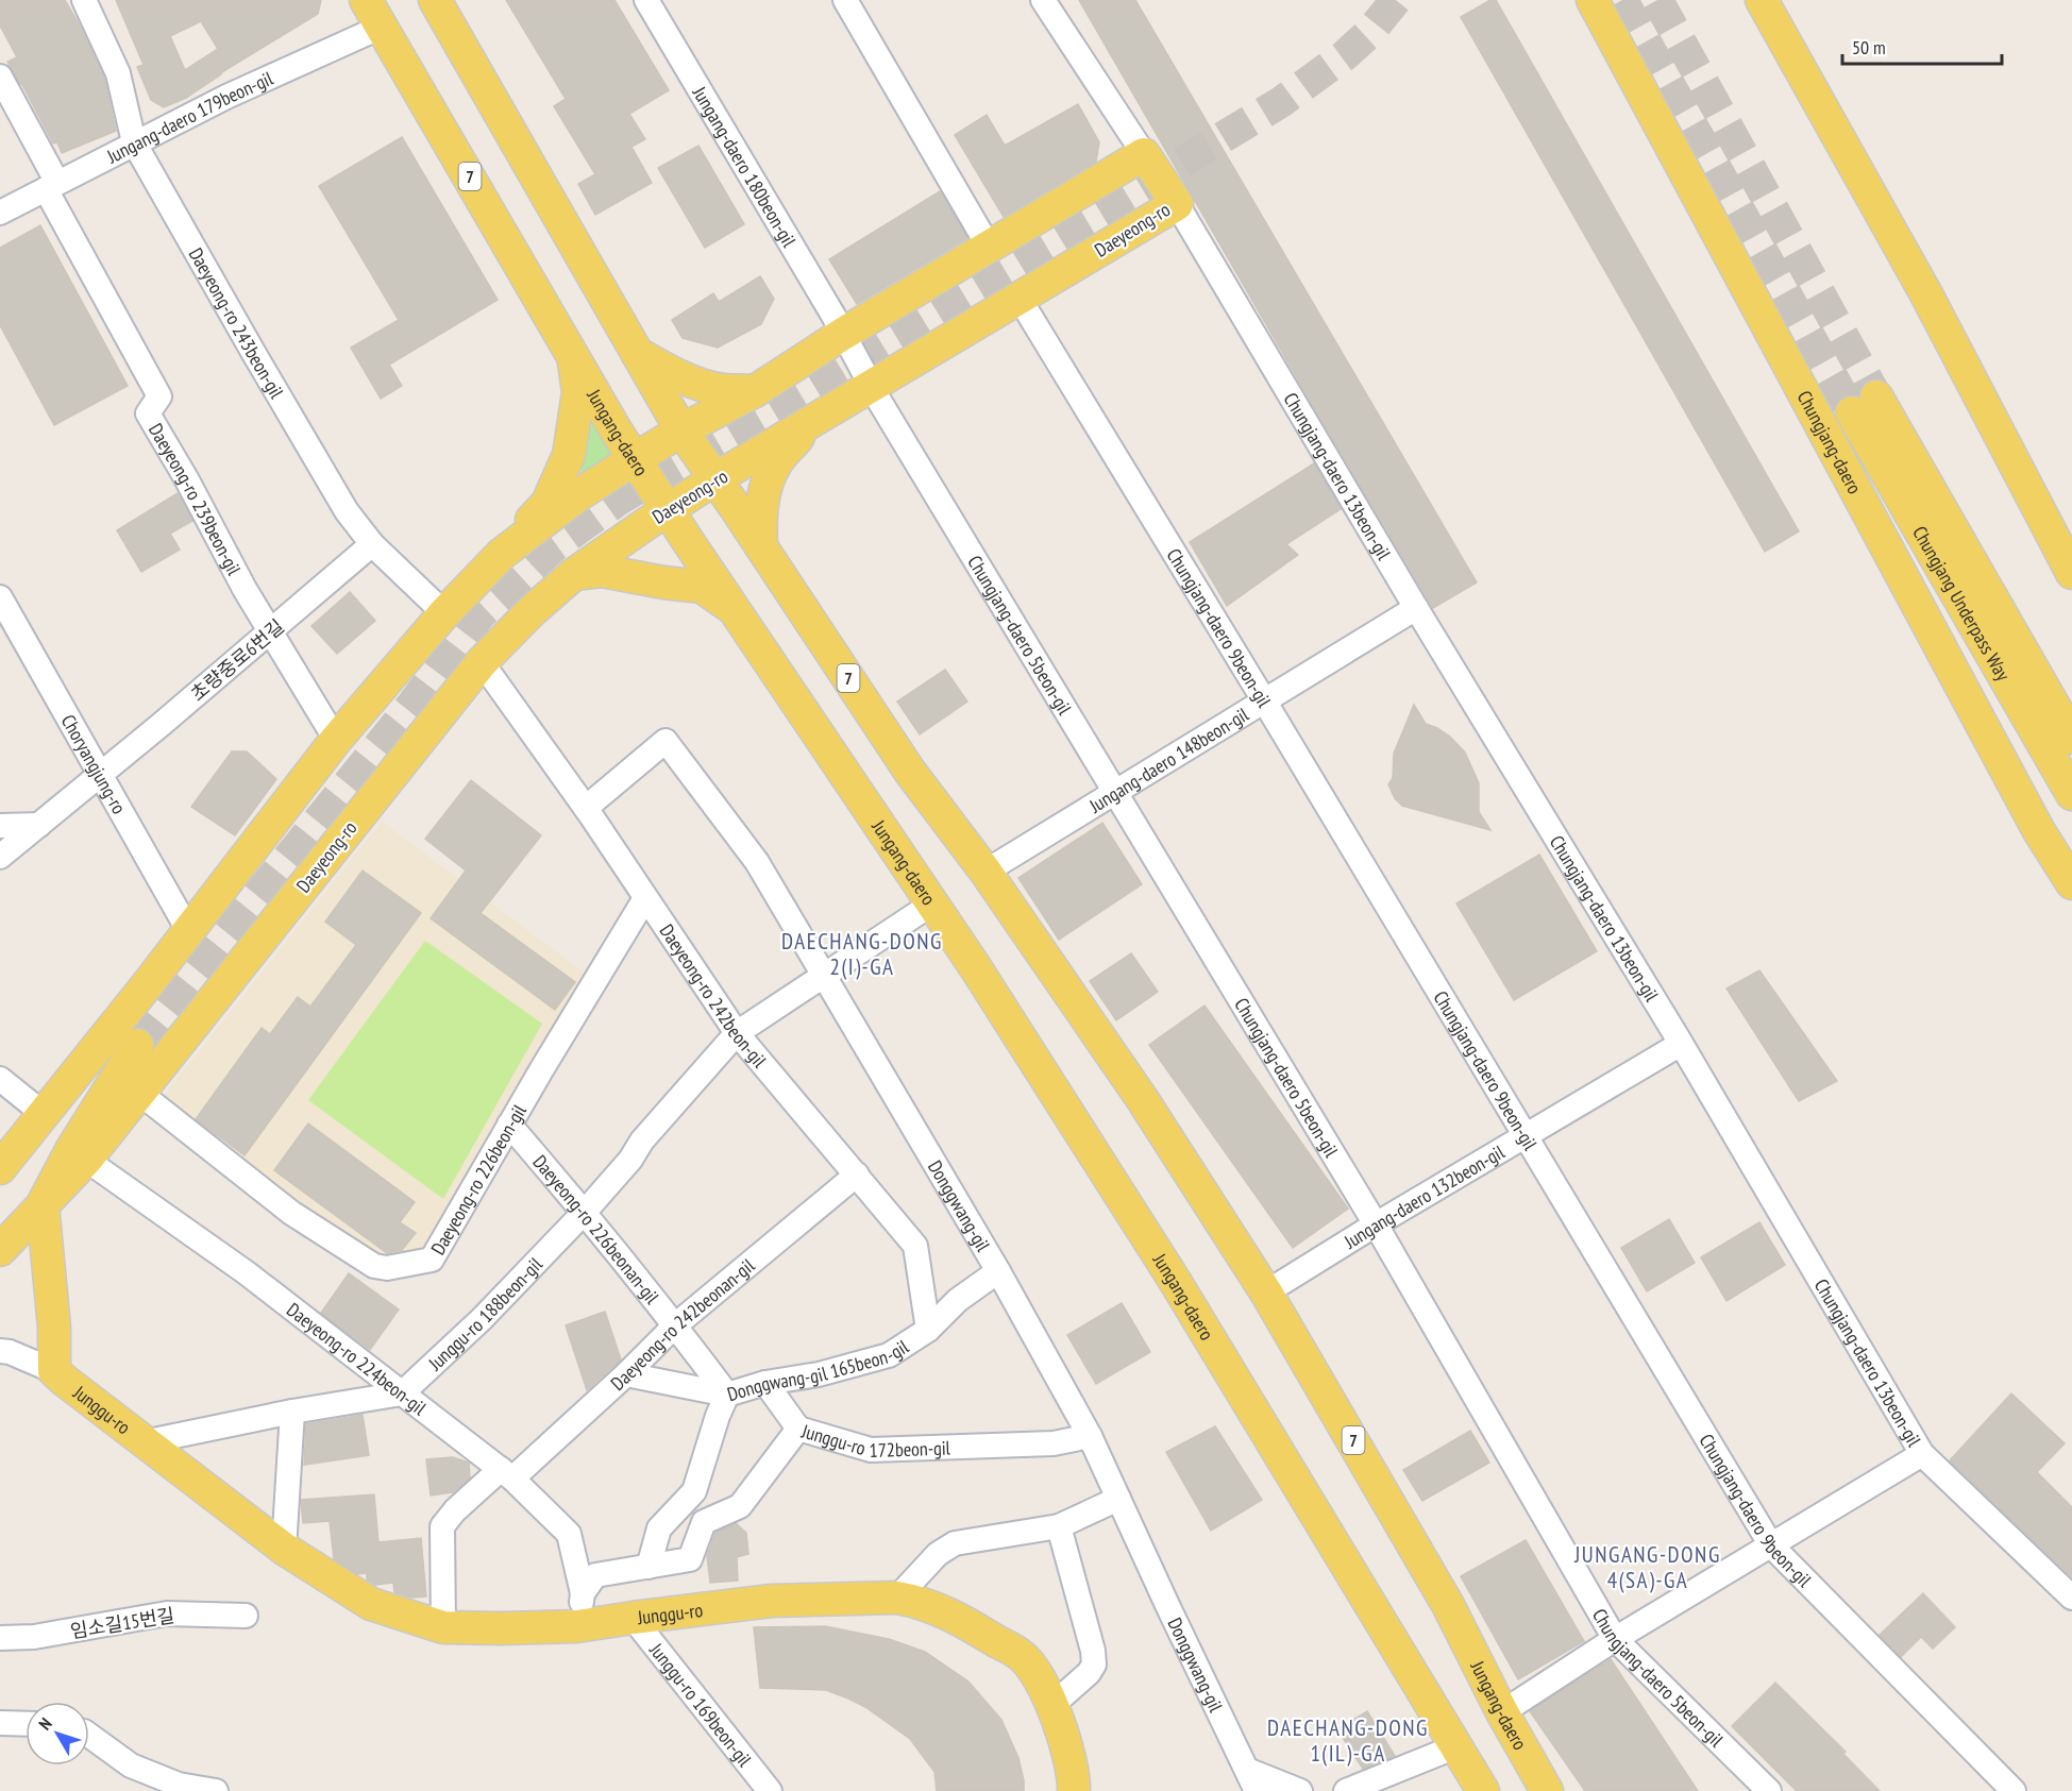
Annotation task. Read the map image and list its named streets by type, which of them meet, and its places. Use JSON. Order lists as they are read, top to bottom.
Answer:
{
  "streets": {
    "main road": [
      "7",
      "Daeyeong-ro",
      "Jungang-daero",
      "Chungjang-daero",
      "Chungjang Underpass Way",
      "Junggu-ro"
    ],
    "street": [
      "Jungang-daero 179beon-gil",
      "Jungang-daero 180beon-gil",
      "Daeyeong-ro 243beon-gil",
      "Chungjang-daero 13beon-gil",
      "Daeyeong-ro 239beon-gil",
      "Chungjang-daero 9beon-gil",
      "Chungjang-daero 5beon-gil",
      "초량중로6번길",
      "Jungang-daero 148beon-gil",
      "Choryangjung-ro",
      "Daeyeong-ro 242beon-gil",
      "Daeyeong-ro 226beon-gil",
      "Jungang-daero 132beon-gil",
      "Donggwang-gil",
      "Daeyeong-ro 226beonan-gil",
      "Junggu-ro 188beon-gil",
      "Daeyeong-ro 242beonan-gil",
      "Daeyeong-ro 224beon-gil",
      "Donggwang-gil 165beon-gil",
      "Junggu-ro 172beon-gil",
      "임소길15번길",
      "Junggu-ro 169beon-gil"
    ]
  },
  "crossings": [
    ["Jungang-daero 179beon-gil", "Daeyeong-ro 243beon-gil"],
    ["Jungang-daero 179beon-gil", "Jungang-daero"],
    ["Jungang-daero 179beon-gil", "Daeyeong-ro 239beon-gil"],
    ["Jungang-daero 180beon-gil", "Chungjang-daero 5beon-gil"],
    ["Daeyeong-ro", "Jungang-daero"],
    ["Daeyeong-ro", "Chungjang-daero 13beon-gil"],
    ["Daeyeong-ro", "Chungjang-daero 9beon-gil"],
    ["Daeyeong-ro", "Chungjang-daero 5beon-gil"],
    ["Daeyeong-ro", "Daeyeong-ro 242beon-gil"],
    ["Daeyeong-ro", "Daeyeong-ro 226beon-gil"],
    ["Daeyeong-ro", "Daeyeong-ro 224beon-gil"],
    ["Daeyeong-ro", "Junggu-ro"],
    ["Daeyeong-ro 243beon-gil", "초량중로6번길"],
    ["Jungang-daero", "Jungang-daero 148beon-gil"],
    ["Jungang-daero", "Jungang-daero 132beon-gil"],
    ["Jungang-daero", "Junggu-ro 188beon-gil"],
    ["Chungjang-daero 13beon-gil", "Jungang-daero 148beon-gil"],
    ["Chungjang-daero 13beon-gil", "Jungang-daero 132beon-gil"],
    ["Daeyeong-ro 239beon-gil", "초량중로6번길"],
    ["Chungjang-daero 9beon-gil", "Jungang-daero 148beon-gil"],
    ["Chungjang-daero 9beon-gil", "Jungang-daero 132beon-gil"],
    ["Chungjang-daero 5beon-gil", "Jungang-daero 148beon-gil"],
    ["Chungjang-daero 5beon-gil", "Jungang-daero 132beon-gil"],
    ["초량중로6번길", "Choryangjung-ro"],
    ["Daeyeong-ro 242beon-gil", "Daeyeong-ro 226beon-gil"],
    ["Daeyeong-ro 242beon-gil", "Donggwang-gil"],
    ["Daeyeong-ro 242beon-gil", "Junggu-ro 188beon-gil"],
    ["Daeyeong-ro 242beon-gil", "Daeyeong-ro 242beonan-gil"],
    ["Daeyeong-ro 242beon-gil", "Donggwang-gil 165beon-gil"],
    ["Daeyeong-ro 226beon-gil", "Daeyeong-ro 226beonan-gil"],
    ["Donggwang-gil", "Junggu-ro 188beon-gil"],
    ["Donggwang-gil", "Donggwang-gil 165beon-gil"],
    ["Donggwang-gil", "Junggu-ro 172beon-gil"],
    ["Daeyeong-ro 226beonan-gil", "Junggu-ro 188beon-gil"],
    ["Daeyeong-ro 226beonan-gil", "Daeyeong-ro 242beonan-gil"],
    ["Daeyeong-ro 226beonan-gil", "Donggwang-gil 165beon-gil"],
    ["Junggu-ro 188beon-gil", "Daeyeong-ro 224beon-gil"],
    ["Daeyeong-ro 242beonan-gil", "Daeyeong-ro 224beon-gil"],
    ["Daeyeong-ro 224beon-gil", "Junggu-ro 172beon-gil"],
    ["Donggwang-gil 165beon-gil", "Junggu-ro 172beon-gil"],
    ["Junggu-ro", "Junggu-ro 169beon-gil"]
  ],
  "districts": ["DAECHANG-DONG 2(I)-GA", "JUNGANG-DONG 4(SA)-GA", "DAECHANG-DONG 1(IL)-GA"],
  "scale_bar": "50 m",
  "north": "top left"
}
